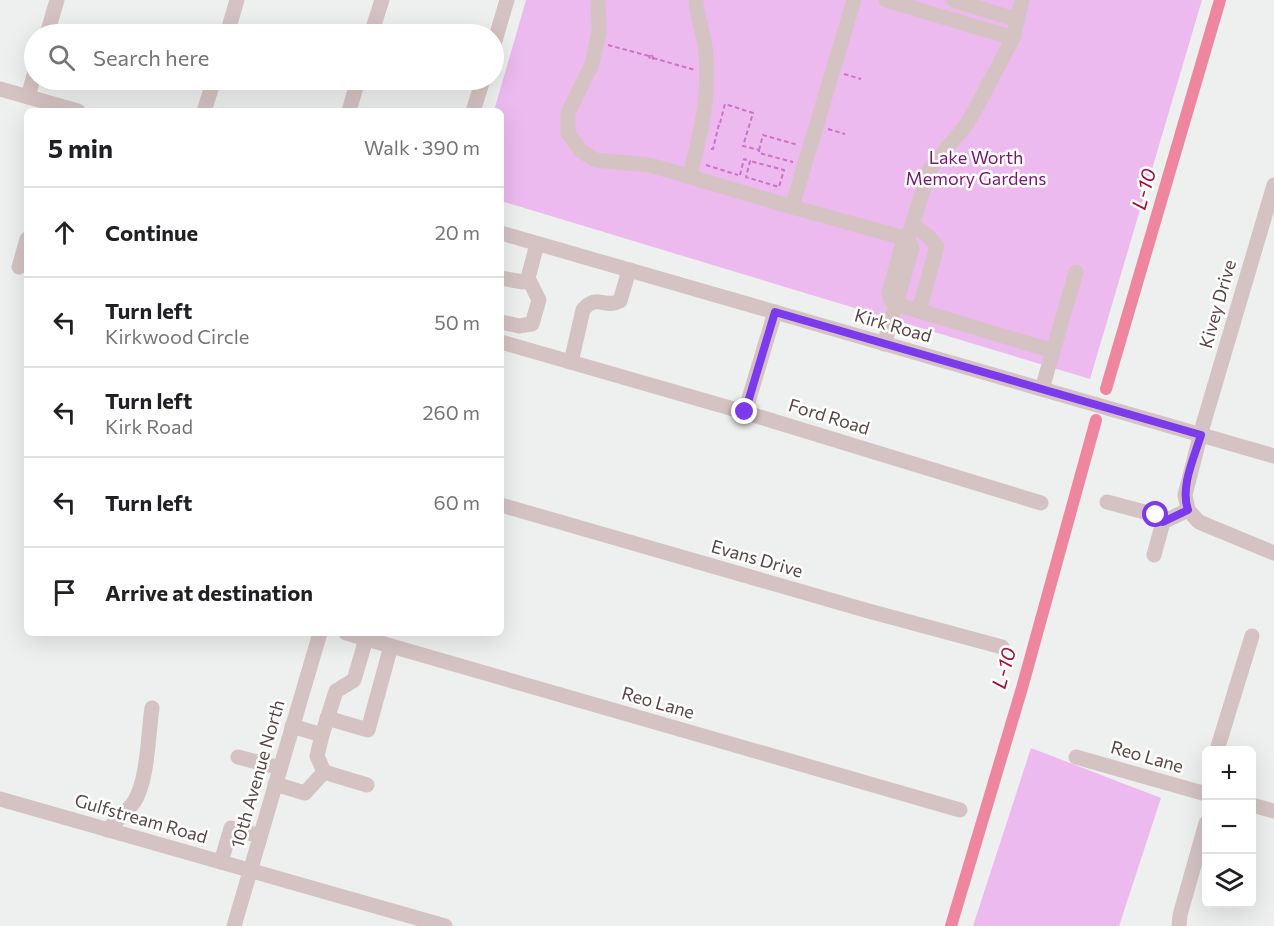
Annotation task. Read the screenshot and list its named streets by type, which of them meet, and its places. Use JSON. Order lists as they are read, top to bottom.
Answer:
{
  "streets": {
    "street": [
      "Kivey Drive",
      "Kirk Road",
      "Ford Road",
      "Evans Drive",
      "Reo Lane",
      "10th Avenue North",
      "Gulfstream Road"
    ]
  },
  "crossings": [
    ["Kivey Drive", "Kirk Road"],
    ["10th Avenue North", "Gulfstream Road"]
  ],
  "water": ["L-10"],
  "parks": ["Lake Worth Memory Gardens"],
  "page": {
    "search": "Search here",
    "heading": ["5 min", "Walk · 390 m"],
    "list": [
      ["Continue", "20 m"],
      ["Turn left", "Kirkwood Circle", "50 m"],
      ["Turn left", "Kirk Road", "260 m"],
      ["Turn left", "60 m"],
      "Arrive at destination"
    ],
    "map_buttons": ["+", "−"]
  }
}
